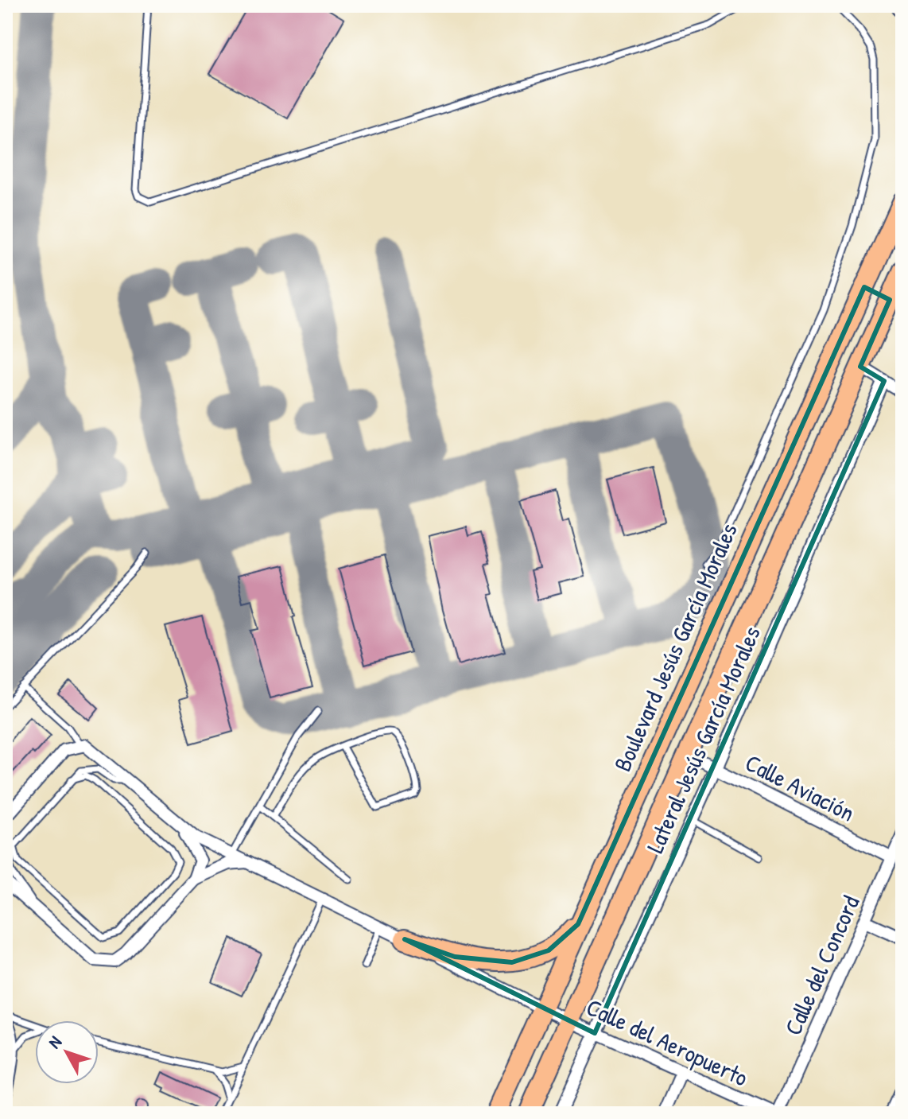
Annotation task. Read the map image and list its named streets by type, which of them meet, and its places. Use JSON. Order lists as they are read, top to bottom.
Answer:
{
  "streets": {
    "main road": ["Boulevard Jesús García Morales"],
    "street": [
      "Lateral Jesús García Morales",
      "Calle Aviación",
      "Calle del Concord",
      "Calle del Aeropuerto"
    ]
  },
  "crossings": [
    ["Boulevard Jesús García Morales", "Calle del Aeropuerto"],
    ["Lateral Jesús García Morales", "Calle Aviación"],
    ["Lateral Jesús García Morales", "Calle del Aeropuerto"],
    ["Calle Aviación", "Calle del Concord"],
    ["Calle del Concord", "Calle del Aeropuerto"]
  ],
  "north": "top left"
}
